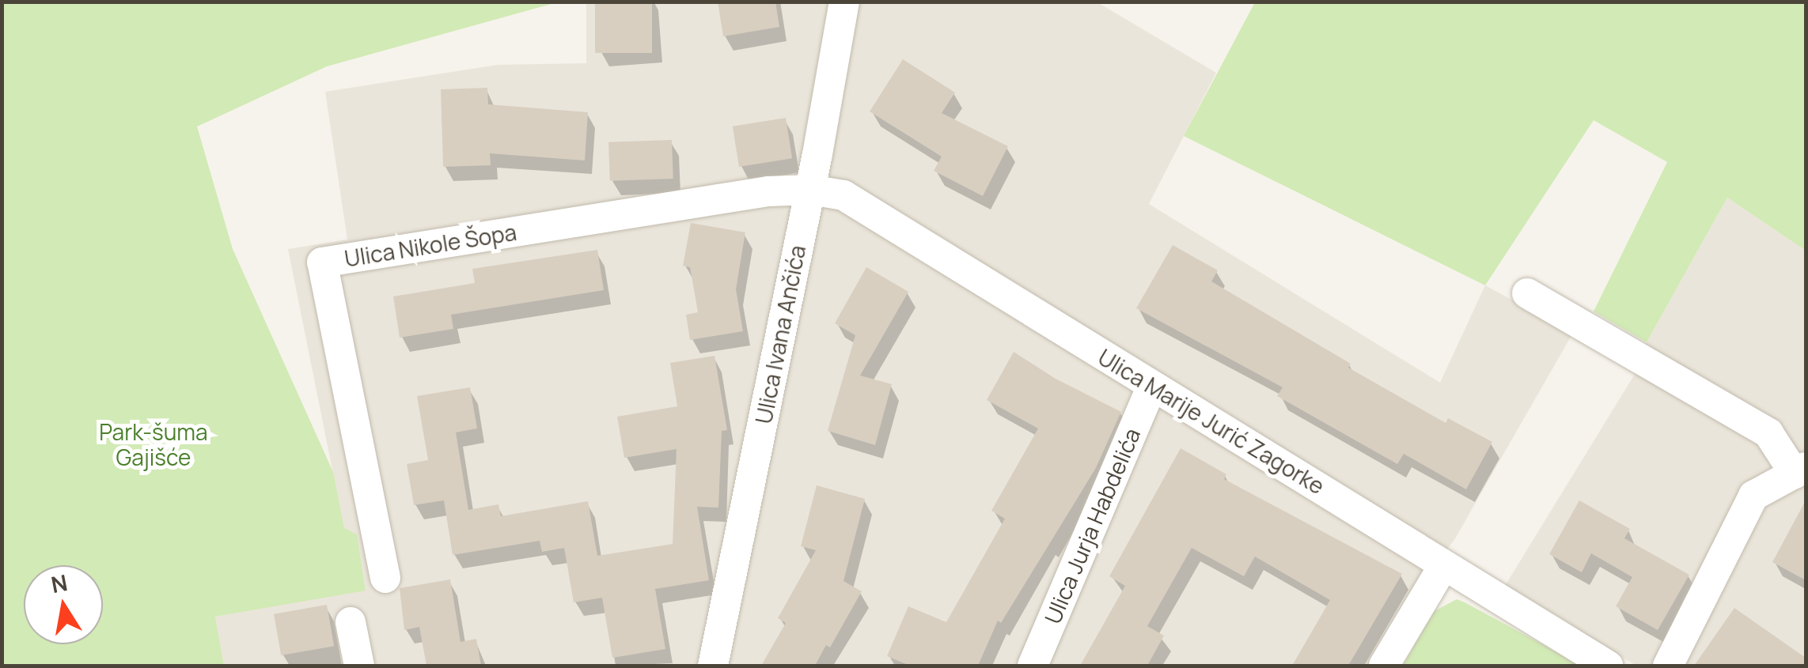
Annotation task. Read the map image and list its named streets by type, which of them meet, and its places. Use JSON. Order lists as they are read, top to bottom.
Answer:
{
  "streets": {
    "street": [
      "Ulica Nikole Šopa",
      "Ulica Ivana Ančića",
      "Ulica Marije Jurić Zagorke",
      "Ulica Jurja Habdelića"
    ]
  },
  "crossings": [
    ["Ulica Nikole Šopa", "Ulica Ivana Ančića"],
    ["Ulica Nikole Šopa", "Ulica Marije Jurić Zagorke"],
    ["Ulica Ivana Ančića", "Ulica Marije Jurić Zagorke"],
    ["Ulica Marije Jurić Zagorke", "Ulica Jurja Habdelića"]
  ],
  "parks": ["Park-šuma Gajišće"],
  "north": "top"
}
